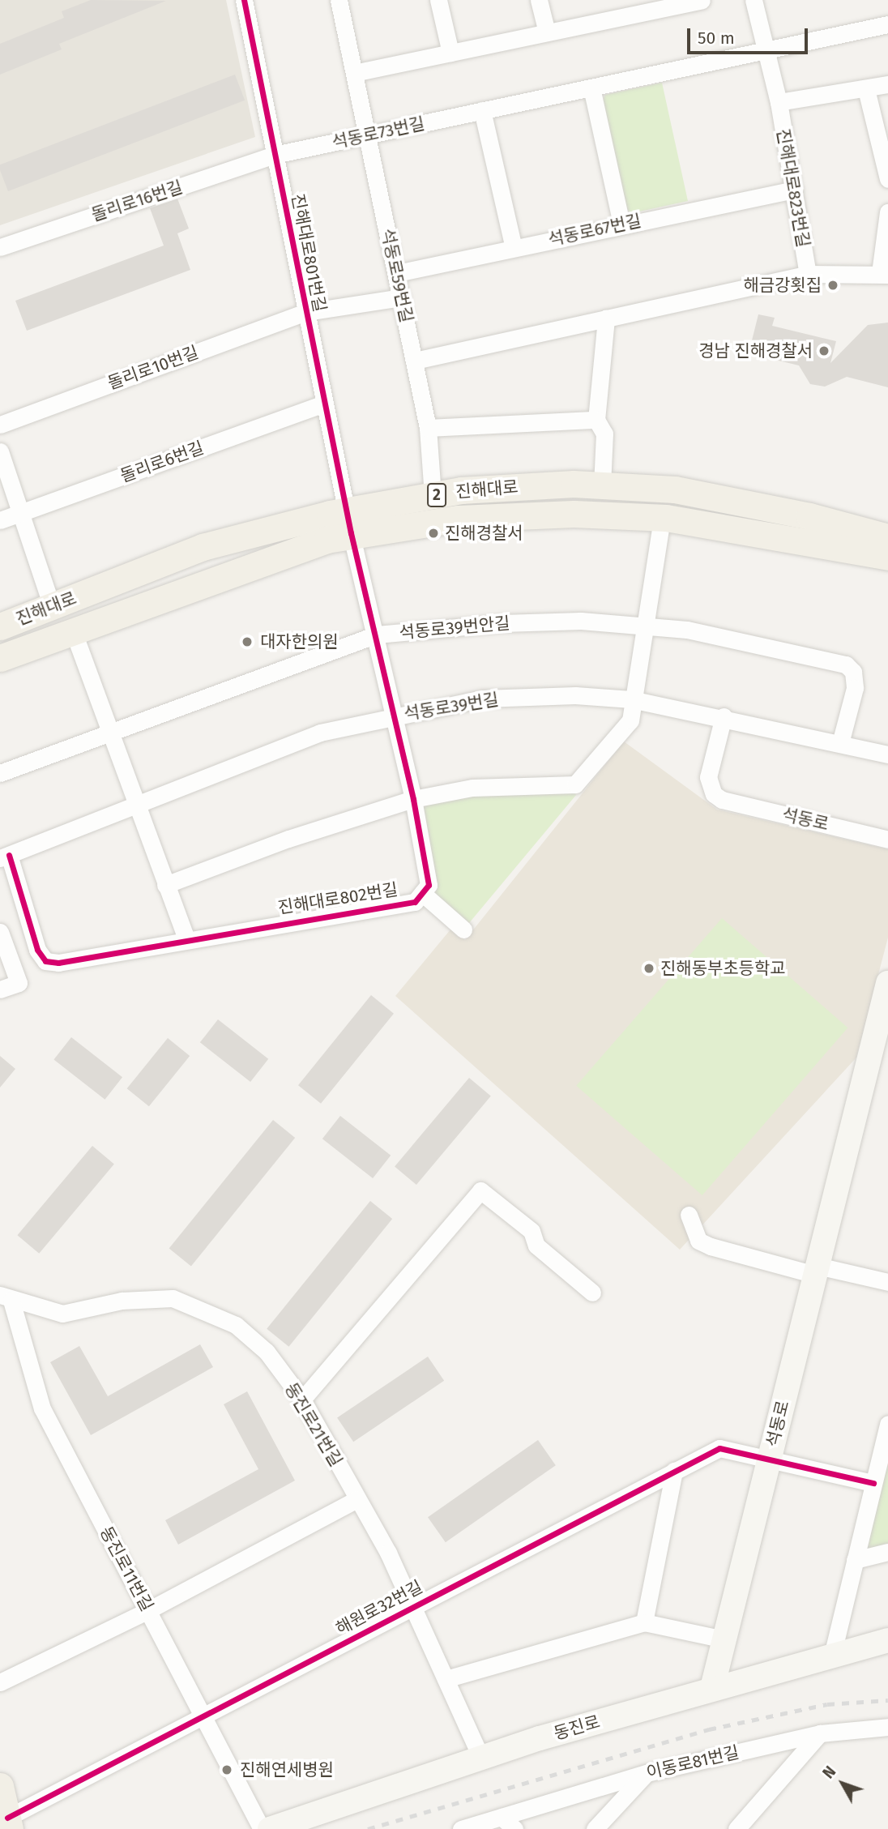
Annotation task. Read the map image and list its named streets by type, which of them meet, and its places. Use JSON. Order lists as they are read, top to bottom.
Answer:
{
  "streets": {
    "main road": ["진해대로", "2"],
    "street": [
      "석동로73번길",
      "진해대로823번길",
      "돌리로16번길",
      "석동로67번길",
      "진해대로801번길",
      "석동로59번길",
      "돌리로10번길",
      "돌리로6번길",
      "석동로39번안길",
      "석동로39번길",
      "석동로",
      "진해대로802번길",
      "동진로21번길",
      "동진로11번길",
      "해원로32번길",
      "동진로",
      "이동로81번길"
    ]
  },
  "crossings": [
    ["석동로73번길", "진해대로823번길"],
    ["석동로73번길", "돌리로16번길"],
    ["석동로73번길", "진해대로801번길"],
    ["석동로73번길", "석동로59번길"],
    ["진해대로823번길", "석동로67번길"],
    ["돌리로16번길", "진해대로801번길"],
    ["석동로67번길", "석동로59번길"],
    ["진해대로801번길", "돌리로10번길"],
    ["진해대로801번길", "돌리로6번길"],
    ["진해대로801번길", "진해대로"],
    ["진해대로801번길", "진해대로802번길"],
    ["석동로59번길", "돌리로10번길"],
    ["석동로59번길", "진해대로"],
    ["진해대로", "진해대로802번길"],
    ["석동로39번안길", "석동로39번길"],
    ["석동로39번안길", "진해대로802번길"],
    ["석동로39번길", "석동로"],
    ["석동로39번길", "진해대로802번길"],
    ["석동로", "해원로32번길"],
    ["석동로", "동진로"],
    ["동진로21번길", "동진로11번길"],
    ["동진로21번길", "해원로32번길"],
    ["동진로21번길", "동진로"],
    ["동진로11번길", "해원로32번길"]
  ],
  "places": [
    "해금강횟집",
    "경남 진해경찰서",
    "진해경찰서",
    "대자한의원",
    "진해동부초등학교",
    "진해연세병원"
  ],
  "scale_bar": "50 m",
  "north": "top left"
}
